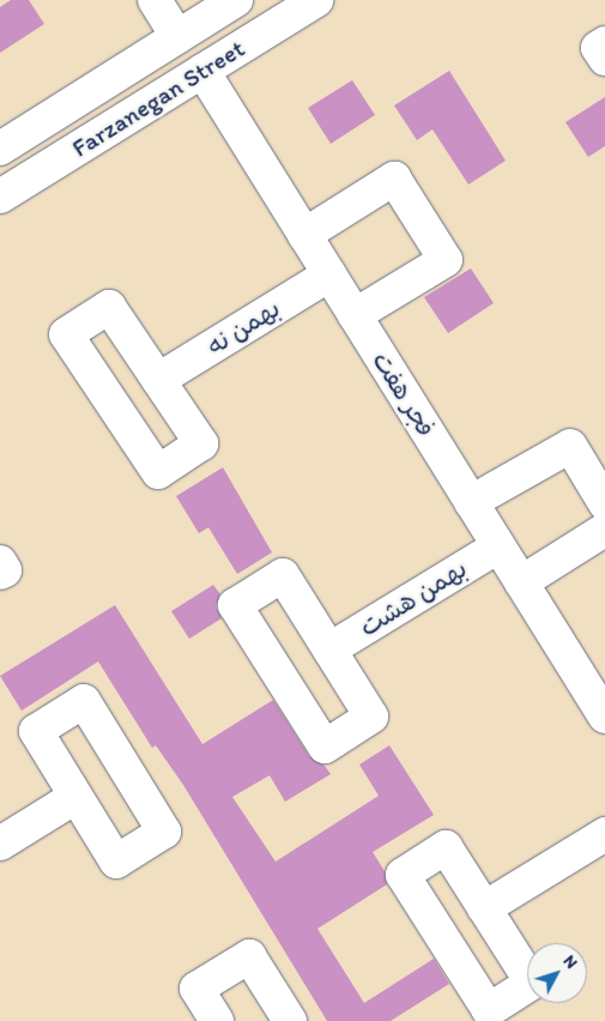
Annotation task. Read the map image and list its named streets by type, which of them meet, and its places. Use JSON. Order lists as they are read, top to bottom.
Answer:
{
  "streets": {
    "street": [
      "Farzanegan Street",
      "بهمن نه",
      "فجر هفت",
      "بهمن هشت"
    ]
  },
  "crossings": [
    ["Farzanegan Street", "فجر هفت"],
    ["بهمن نه", "فجر هفت"],
    ["فجر هفت", "بهمن هشت"]
  ],
  "north": "top right"
}
